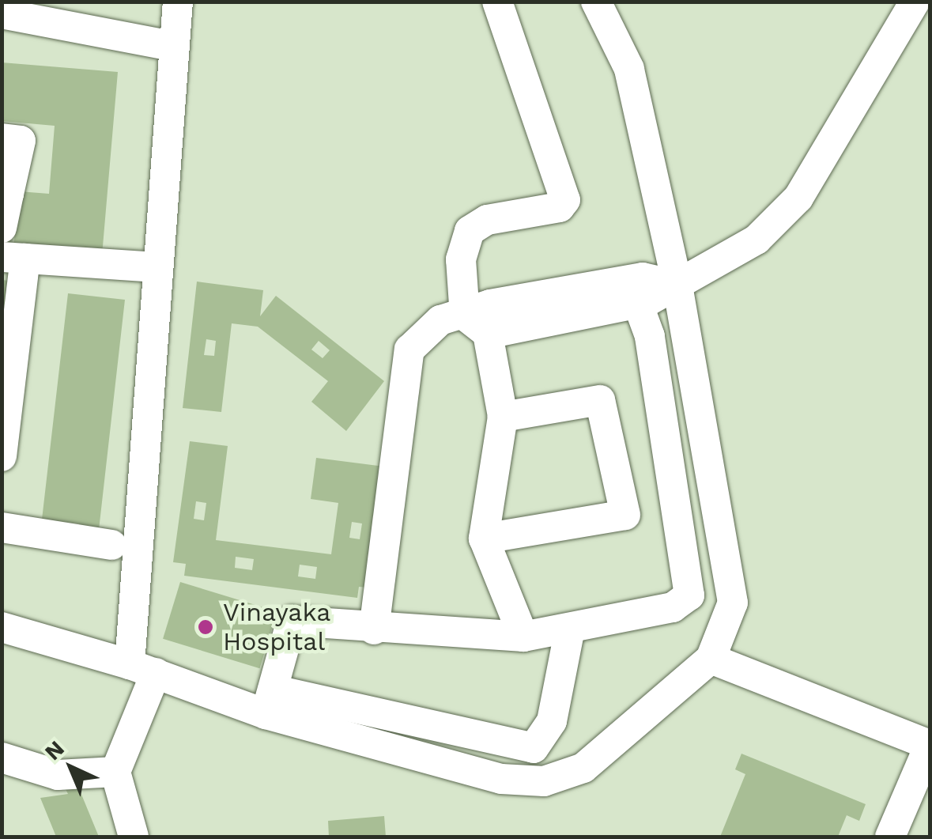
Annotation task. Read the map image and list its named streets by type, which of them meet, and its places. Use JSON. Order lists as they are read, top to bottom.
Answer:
{
  "places": ["Vinayaka Hospital"],
  "north": "top left"
}
